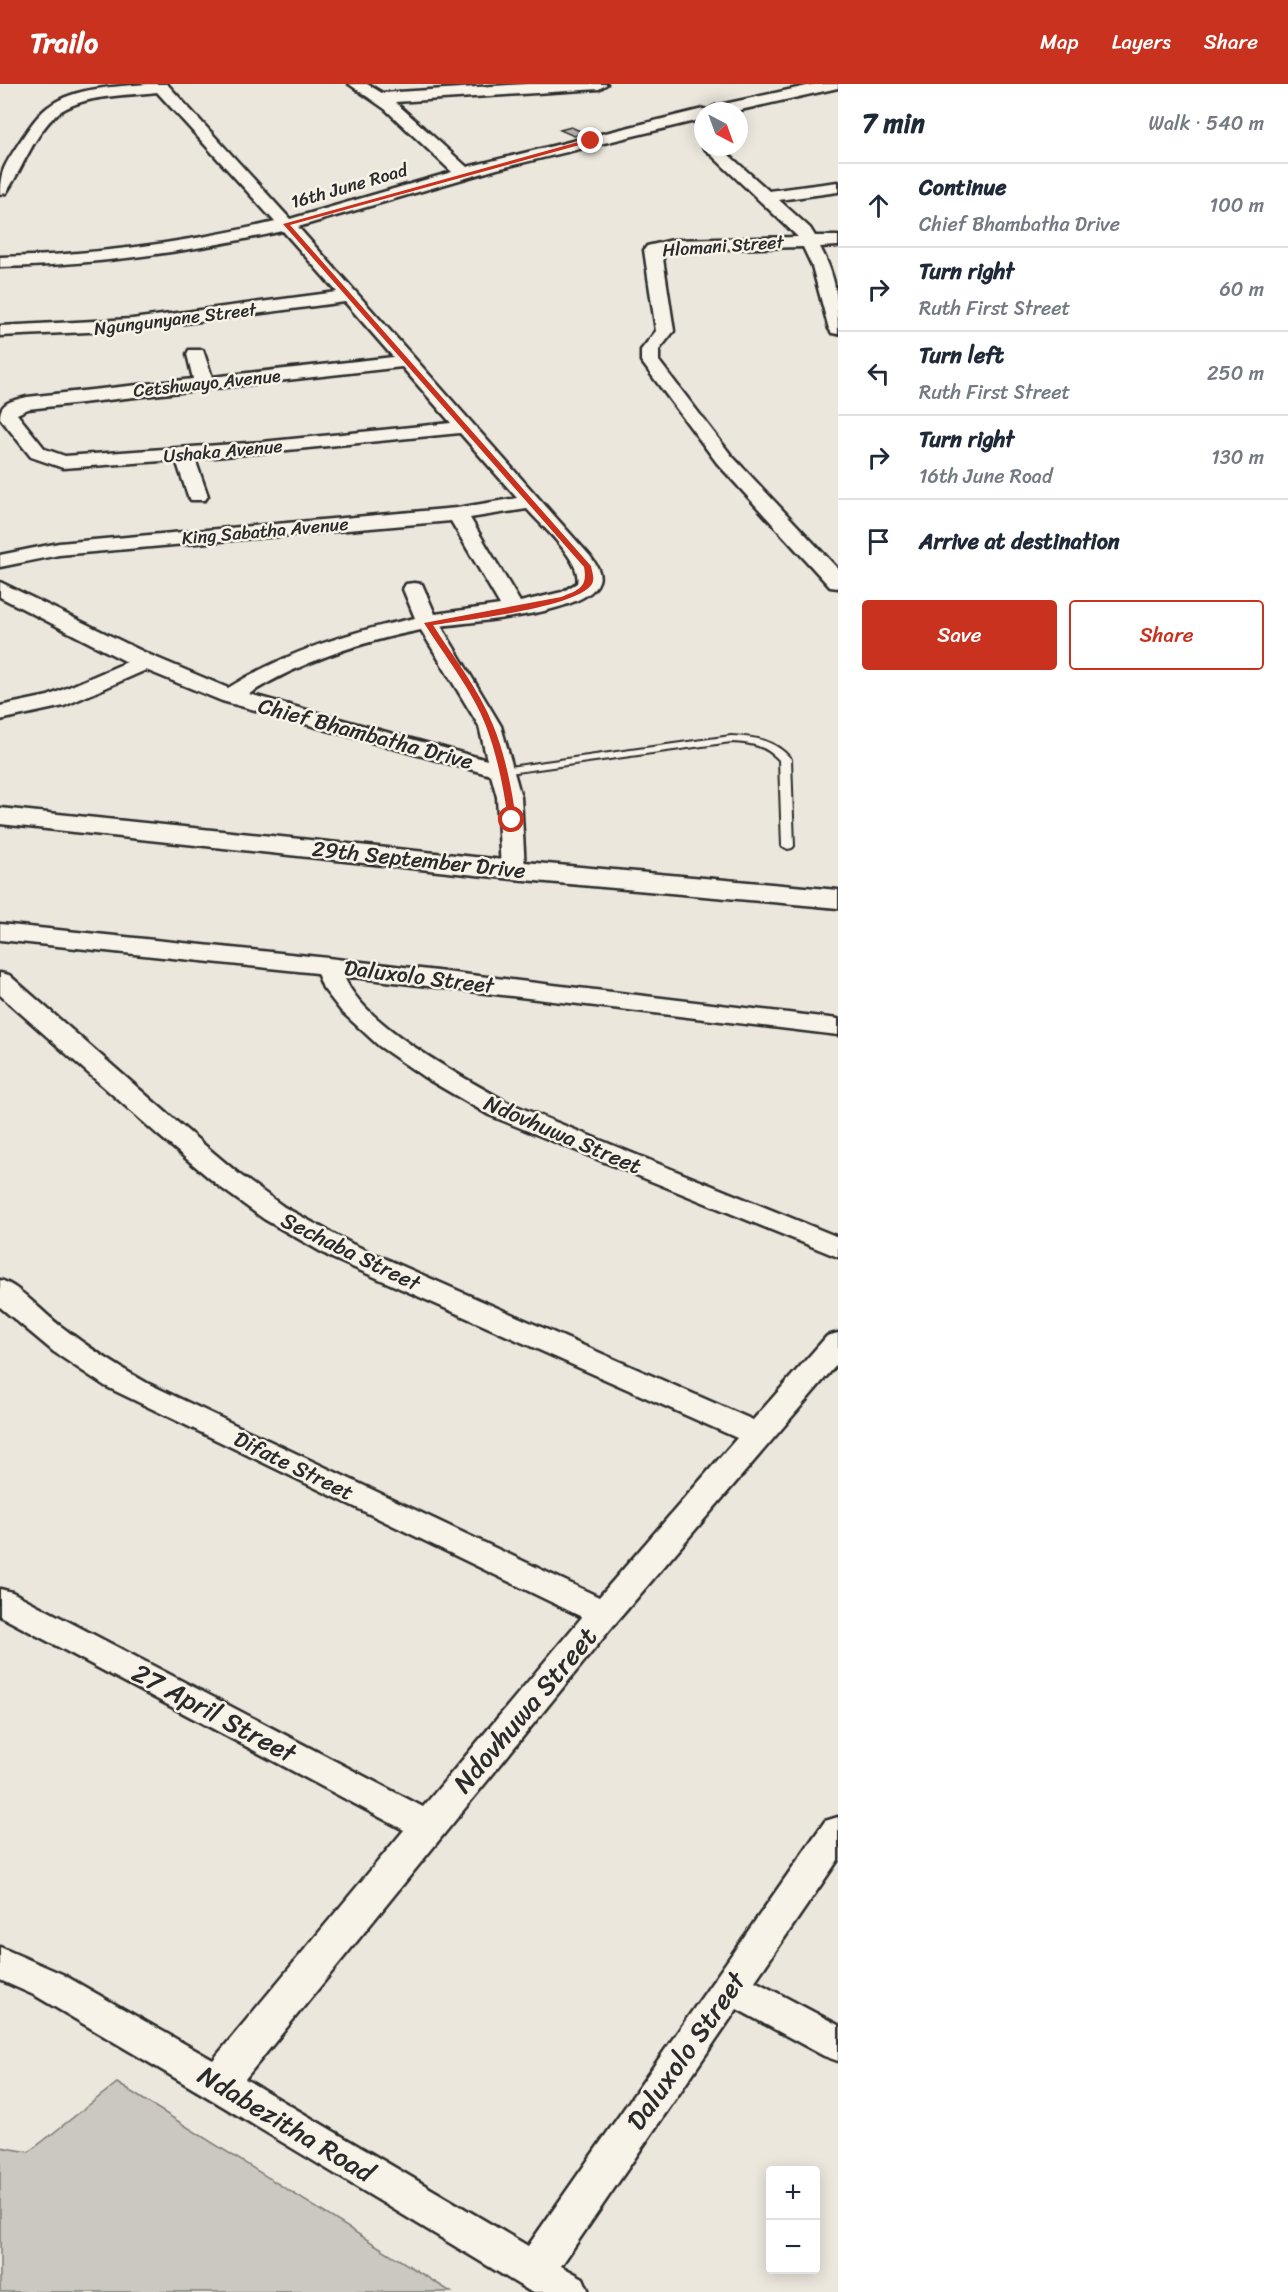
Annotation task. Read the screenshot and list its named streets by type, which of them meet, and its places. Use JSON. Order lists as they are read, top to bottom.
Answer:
{
  "streets": {
    "street": [
      "16th June Road",
      "Hlomani Street",
      "Ngungunyane Street",
      "Cetshwayo Avenue",
      "Ushaka Avenue",
      "King Sabatha Avenue",
      "Chief Bhambatha Drive",
      "29th September Drive",
      "Daluxolo Street",
      "Ndovhuwa Street",
      "Sechaba Street",
      "Difate Street",
      "27 April Street",
      "Ndabezitha Road"
    ]
  },
  "crossings": [
    ["Cetshwayo Avenue", "Ushaka Avenue"],
    ["Chief Bhambatha Drive", "29th September Drive"],
    ["Daluxolo Street", "Ndovhuwa Street"],
    ["Daluxolo Street", "Ndabezitha Road"],
    ["Ndovhuwa Street", "Sechaba Street"],
    ["Ndovhuwa Street", "Difate Street"],
    ["Ndovhuwa Street", "27 April Street"],
    ["Ndovhuwa Street", "Ndabezitha Road"]
  ],
  "north": "bottom right",
  "page": {
    "header": "Trailo",
    "nav": ["Map", "Layers", "Share"],
    "heading": ["7 min", "Walk · 540 m"],
    "list": [
      ["Continue", "Chief Bhambatha Drive", "100 m"],
      ["Turn right", "Ruth First Street", "60 m"],
      ["Turn left", "Ruth First Street", "250 m"],
      ["Turn right", "16th June Road", "130 m"],
      "Arrive at destination"
    ],
    "buttons": ["Save", "Share"],
    "map_buttons": ["+", "−"]
  }
}
